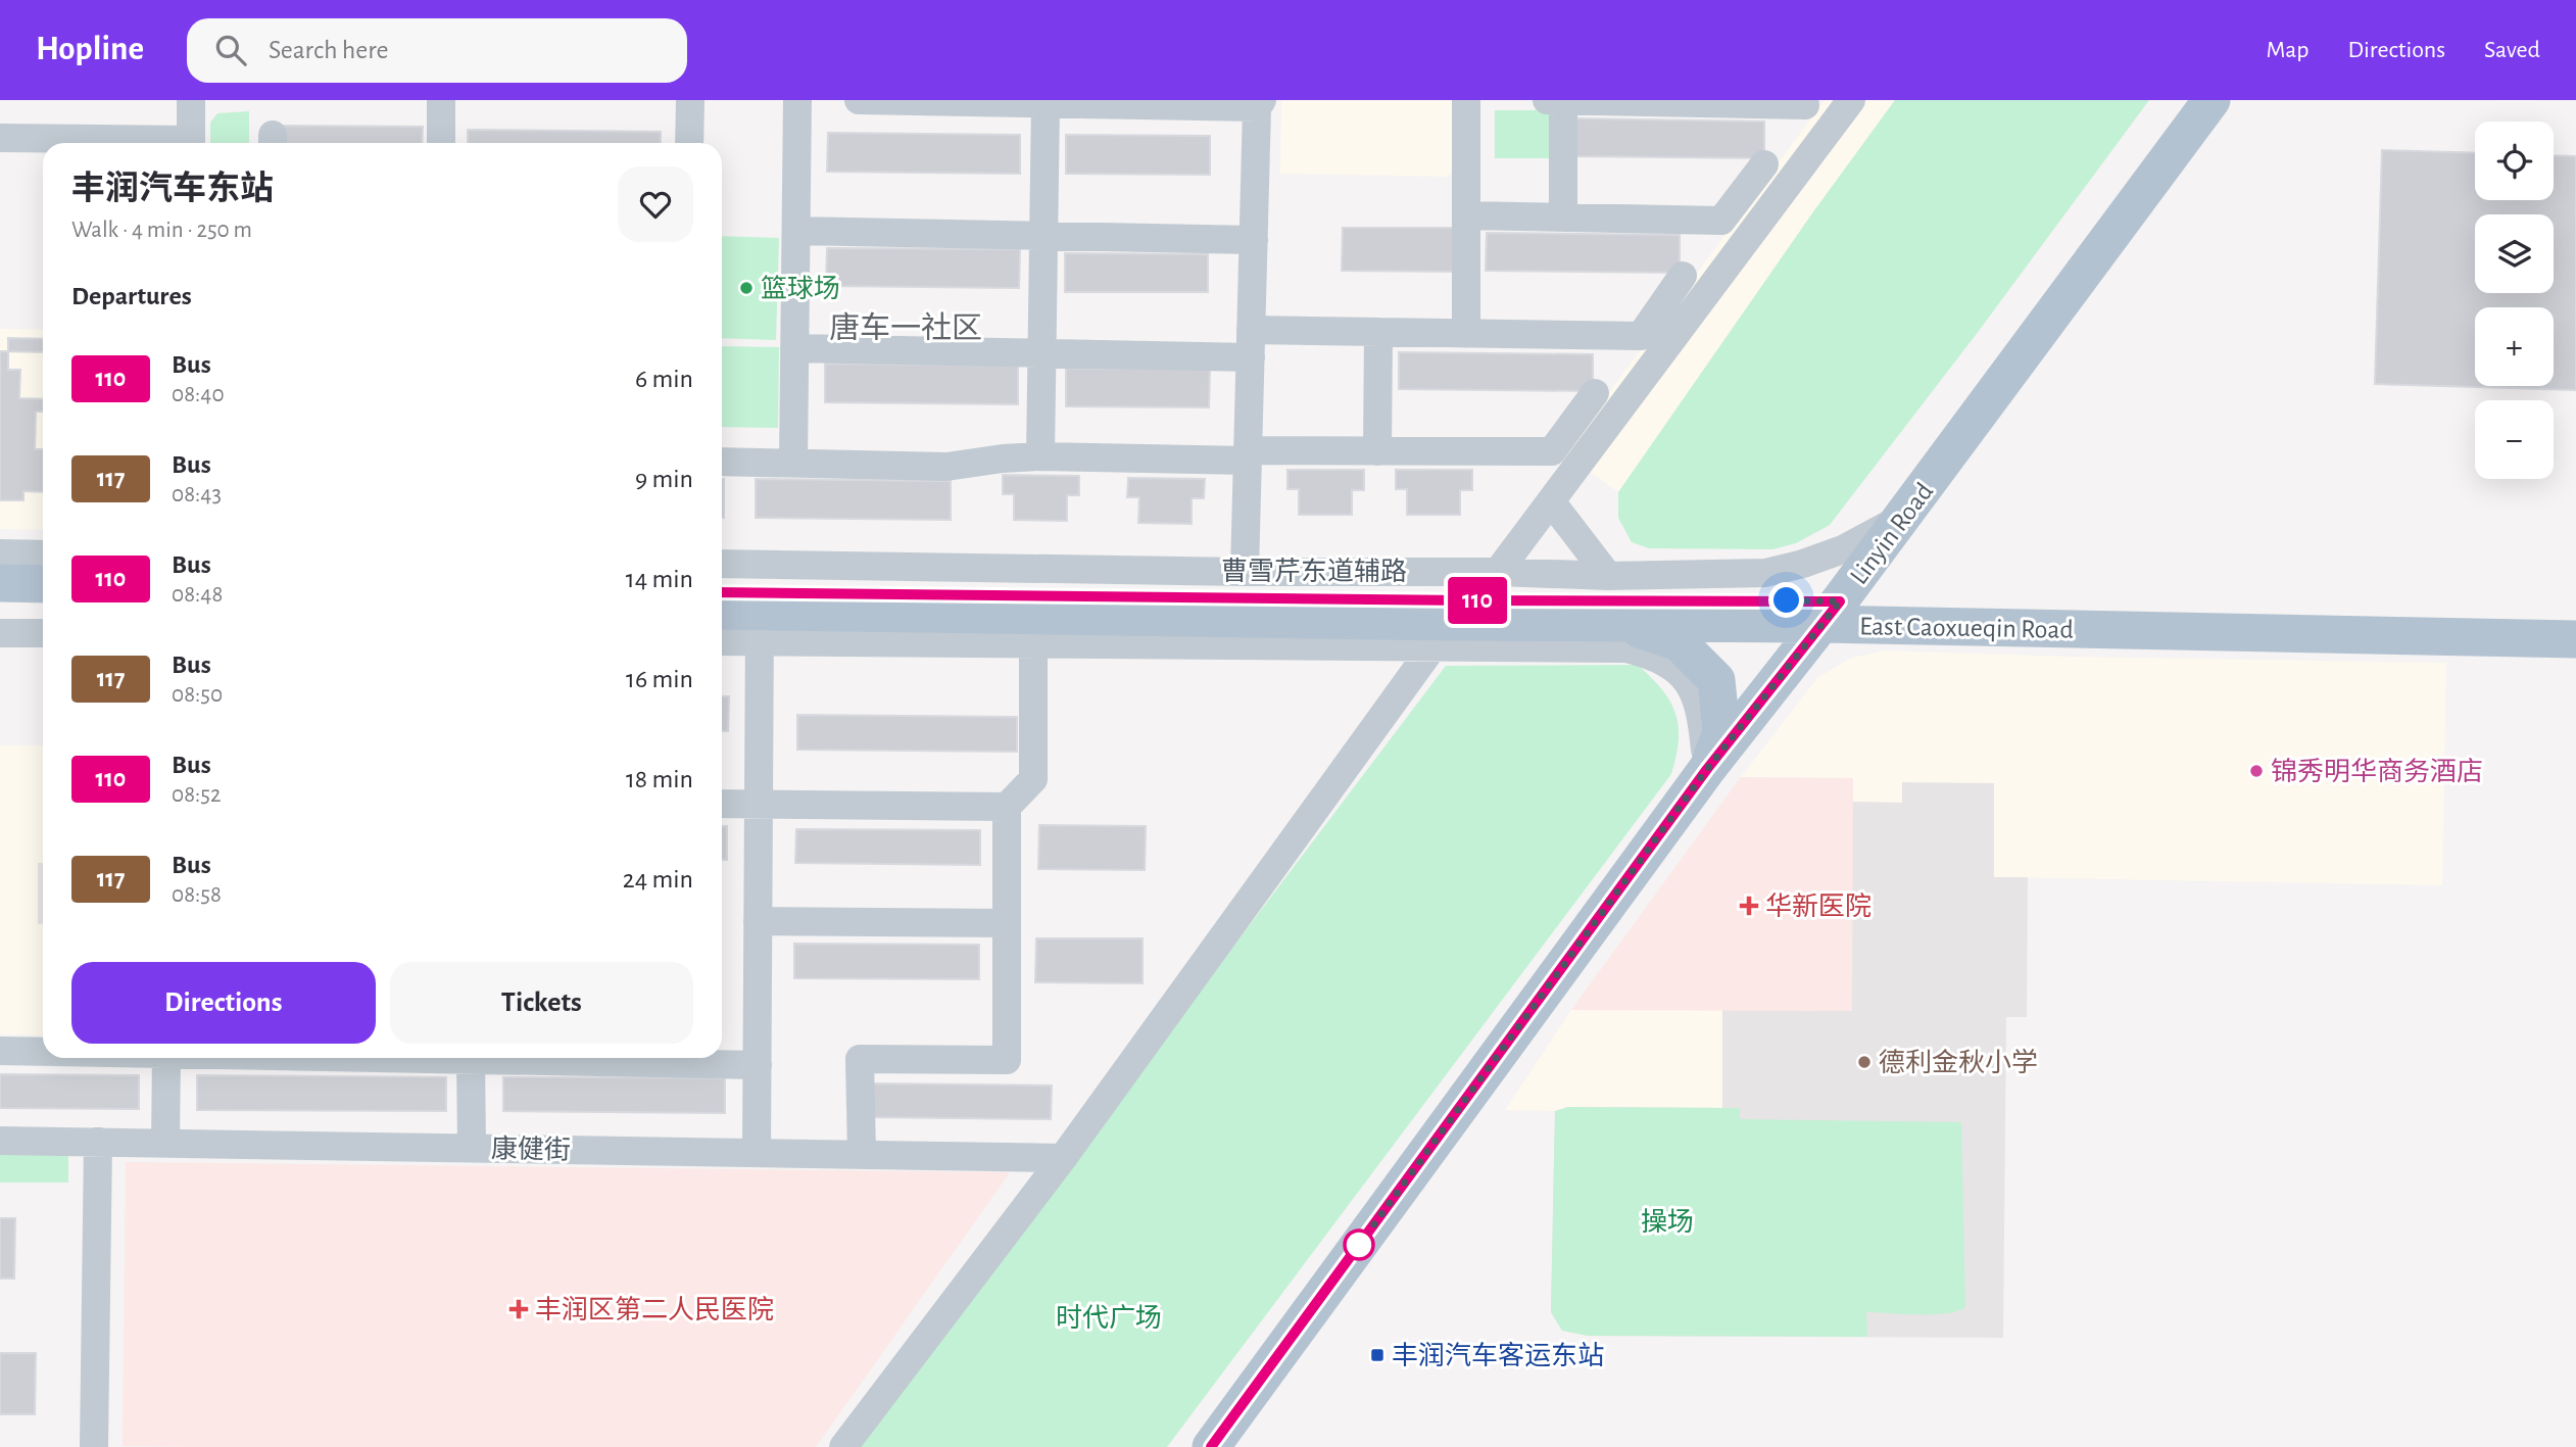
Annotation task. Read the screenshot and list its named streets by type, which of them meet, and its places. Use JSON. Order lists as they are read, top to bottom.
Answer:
{
  "streets": {
    "main road": ["Linyin Road", "East Caoxueqin Road"],
    "street": ["曹雪芹东道辅路", "康健街"]
  },
  "crossings": [
    ["Linyin Road", "曹雪芹东道辅路"],
    ["Linyin Road", "East Caoxueqin Road"]
  ],
  "districts": ["唐车一社区"],
  "parks": ["操场", "时代广场"],
  "places": {
    "other": ["篮球场", "锦秀明华商务酒店", "德利金秋小学"],
    "health": ["华新医院", "丰润区第二人民医院"],
    "transit": ["丰润汽车客运东站"]
  },
  "lines": ["bus line 110"],
  "page": {
    "header": "Hopline",
    "search": "Search here",
    "nav": ["Map", "Directions", "Saved"],
    "on_map": "110",
    "map_buttons": ["+", "−"],
    "heading": [
      ["丰润汽车东站", "Walk · 4 min · 250 m"],
      "Departures"
    ],
    "list": [
      {
        "mark": "110",
        "name": "Bus",
        "note": "08:40",
        "value": "6 min"
      },
      {
        "mark": "117",
        "name": "Bus",
        "note": "08:43",
        "value": "9 min"
      },
      {
        "mark": "110",
        "name": "Bus",
        "note": "08:48",
        "value": "14 min"
      },
      {
        "mark": "117",
        "name": "Bus",
        "note": "08:50",
        "value": "16 min"
      },
      {
        "mark": "110",
        "name": "Bus",
        "note": "08:52",
        "value": "18 min"
      },
      {
        "mark": "117",
        "name": "Bus",
        "note": "08:58",
        "value": "24 min"
      }
    ],
    "buttons": ["Directions", "Tickets"]
  }
}
